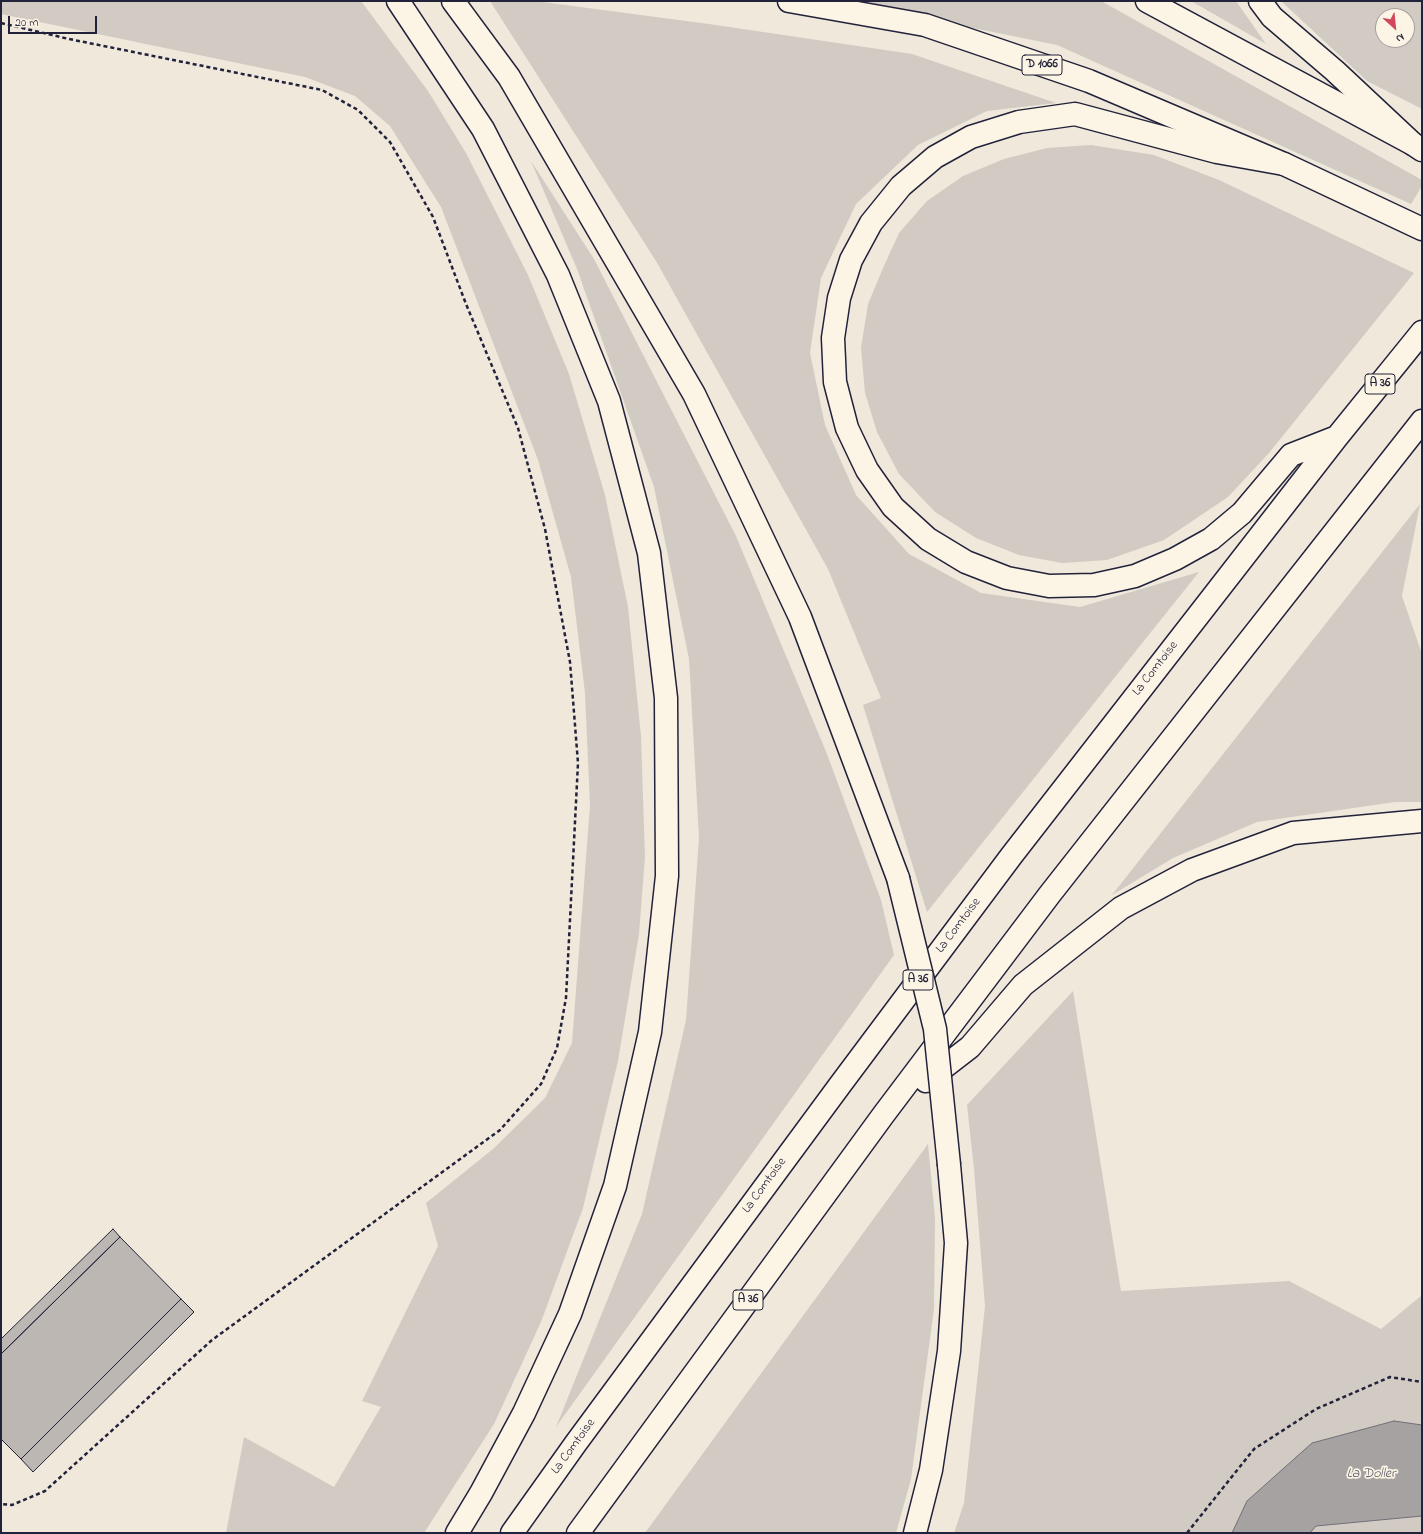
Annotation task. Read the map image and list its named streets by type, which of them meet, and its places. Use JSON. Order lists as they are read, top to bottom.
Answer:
{
  "streets": {
    "highway": ["D 1066", "A 36", "La Comtoise"]
  },
  "water": ["La Doller"],
  "scale_bar": "20 m",
  "north": "bottom right"
}
